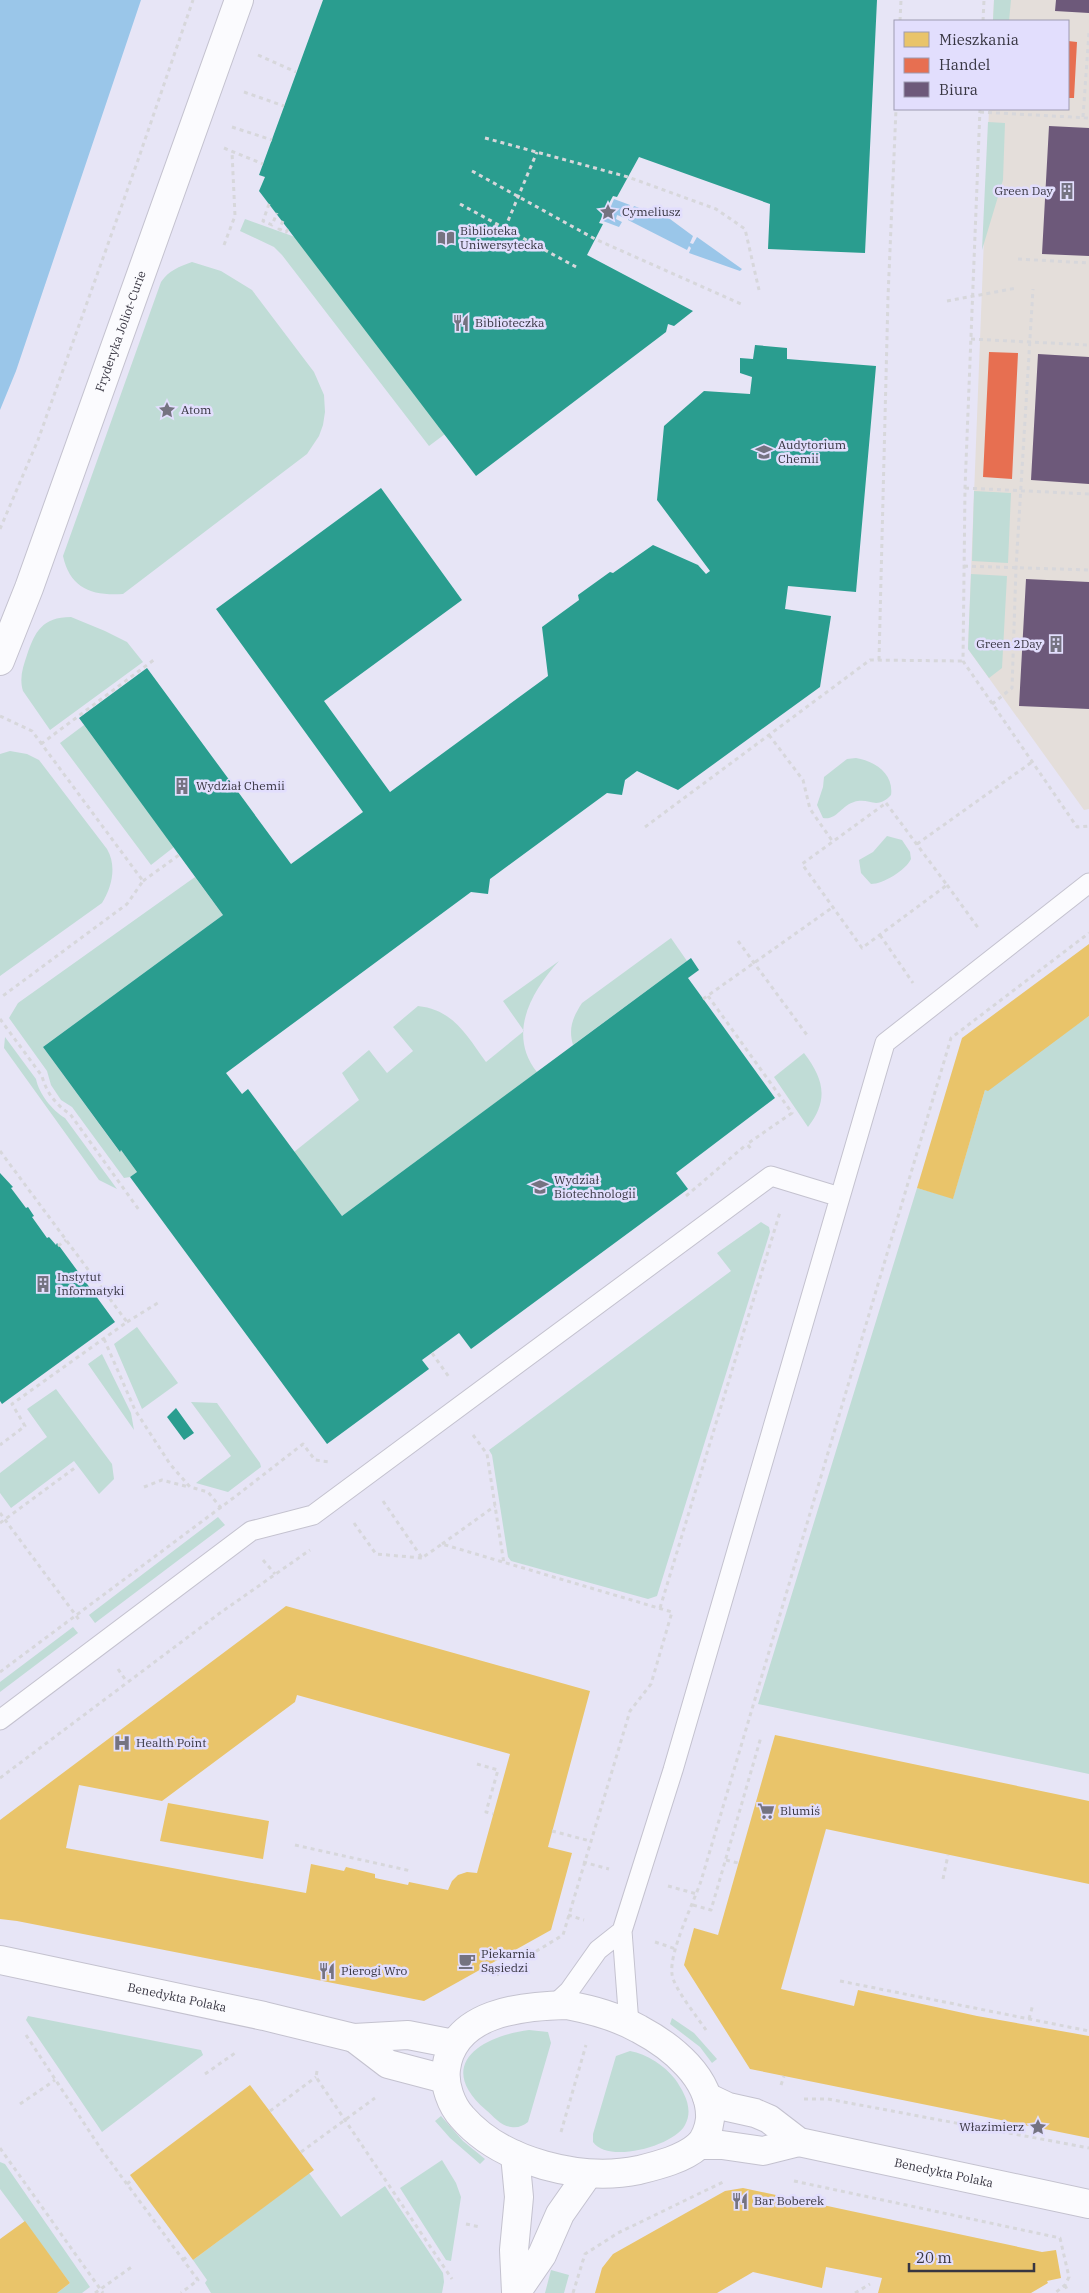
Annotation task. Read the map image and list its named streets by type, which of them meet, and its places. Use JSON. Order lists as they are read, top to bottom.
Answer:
{
  "streets": {
    "street": ["Fryderyka Joliot-Curie", "Benedykta Polaka"]
  },
  "places": {
    "building": [
      "Green Day",
      "Green 2Day",
      "Wydział Chemii",
      "Instytut Informatyki"
    ],
    "place": ["Cymeliusz", "Atom", "Włazimierz"],
    "library": ["Biblioteka Uniwersytecka"],
    "restaurant": ["Biblioteczka", "Pierogi Wro", "Bar Boberek"],
    "school or university": ["Audytorium Chemii", "Wydział Biotechnologii"],
    "hospital": ["Health Point"],
    "supermarket": ["Blumiś"],
    "cafe": ["Piekarnia Sąsiedzi"]
  },
  "legend": ["Mieszkania", "Handel", "Biura"],
  "scale_bar": "20 m"
}
